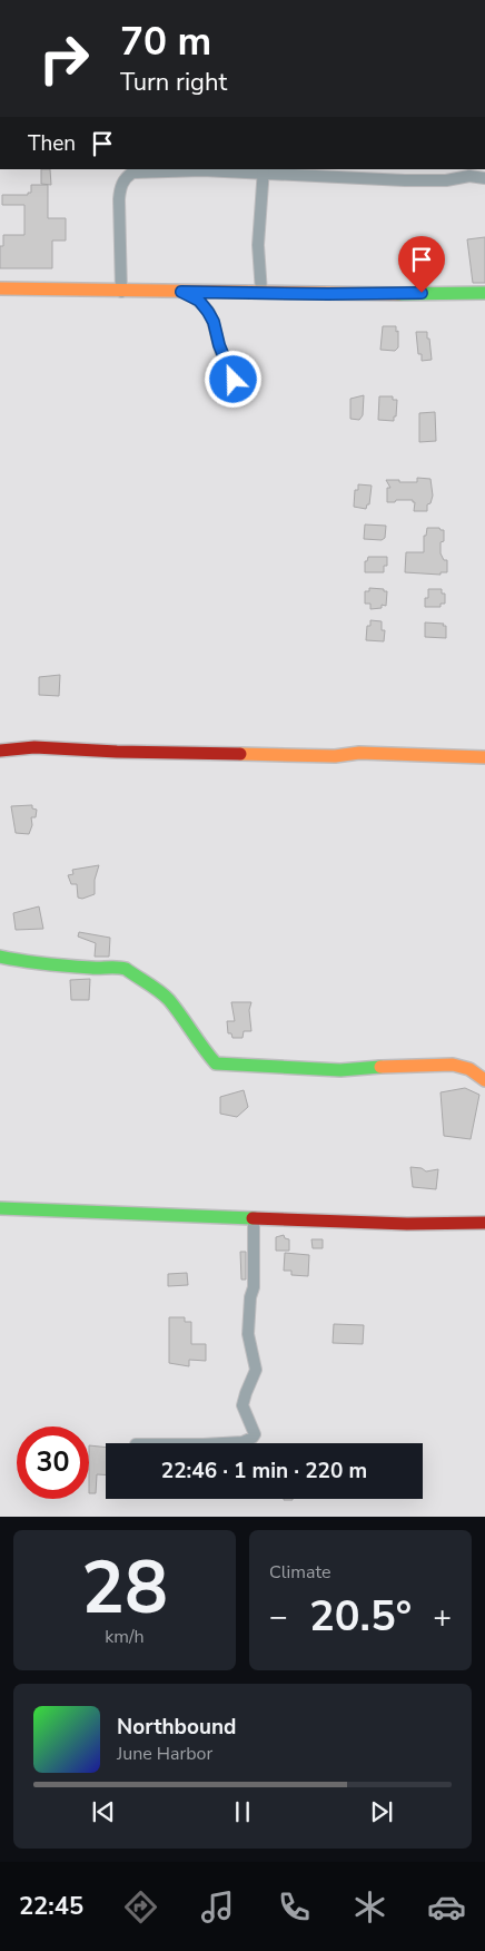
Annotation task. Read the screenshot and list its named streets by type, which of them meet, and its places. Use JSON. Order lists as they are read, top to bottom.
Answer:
{
  "page": {
    "turn": ["70 m", "Turn right"],
    "then": "Then",
    "limit": "30",
    "trip": "22:46 · 1 min · 220 m",
    "tile": [
      ["28", "km/h"],
      "Climate"
    ],
    "heat": ["−", "20.5°", "+"],
    "song": ["Northbound", "June Harbor"],
    "tabs": "22:45"
  }
}
